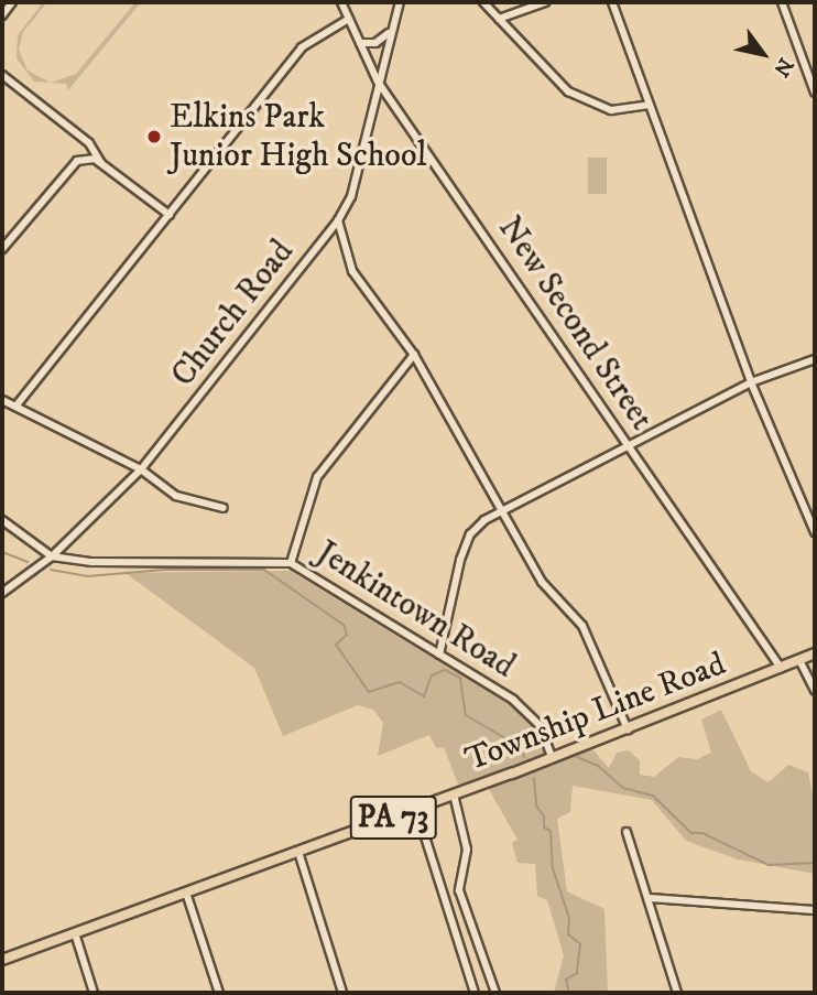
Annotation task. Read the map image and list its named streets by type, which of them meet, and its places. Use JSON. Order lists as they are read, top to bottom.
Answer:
{
  "streets": {
    "main road": ["Township Line Road", "PA 73"],
    "street": ["Church Road", "New Second Street", "Jenkintown Road"]
  },
  "crossings": [
    ["Church Road", "New Second Street"],
    ["Church Road", "Jenkintown Road"],
    ["New Second Street", "Township Line Road"],
    ["Jenkintown Road", "Township Line Road"]
  ],
  "places": ["Elkins Park Junior High School"],
  "north": "bottom right"
}
